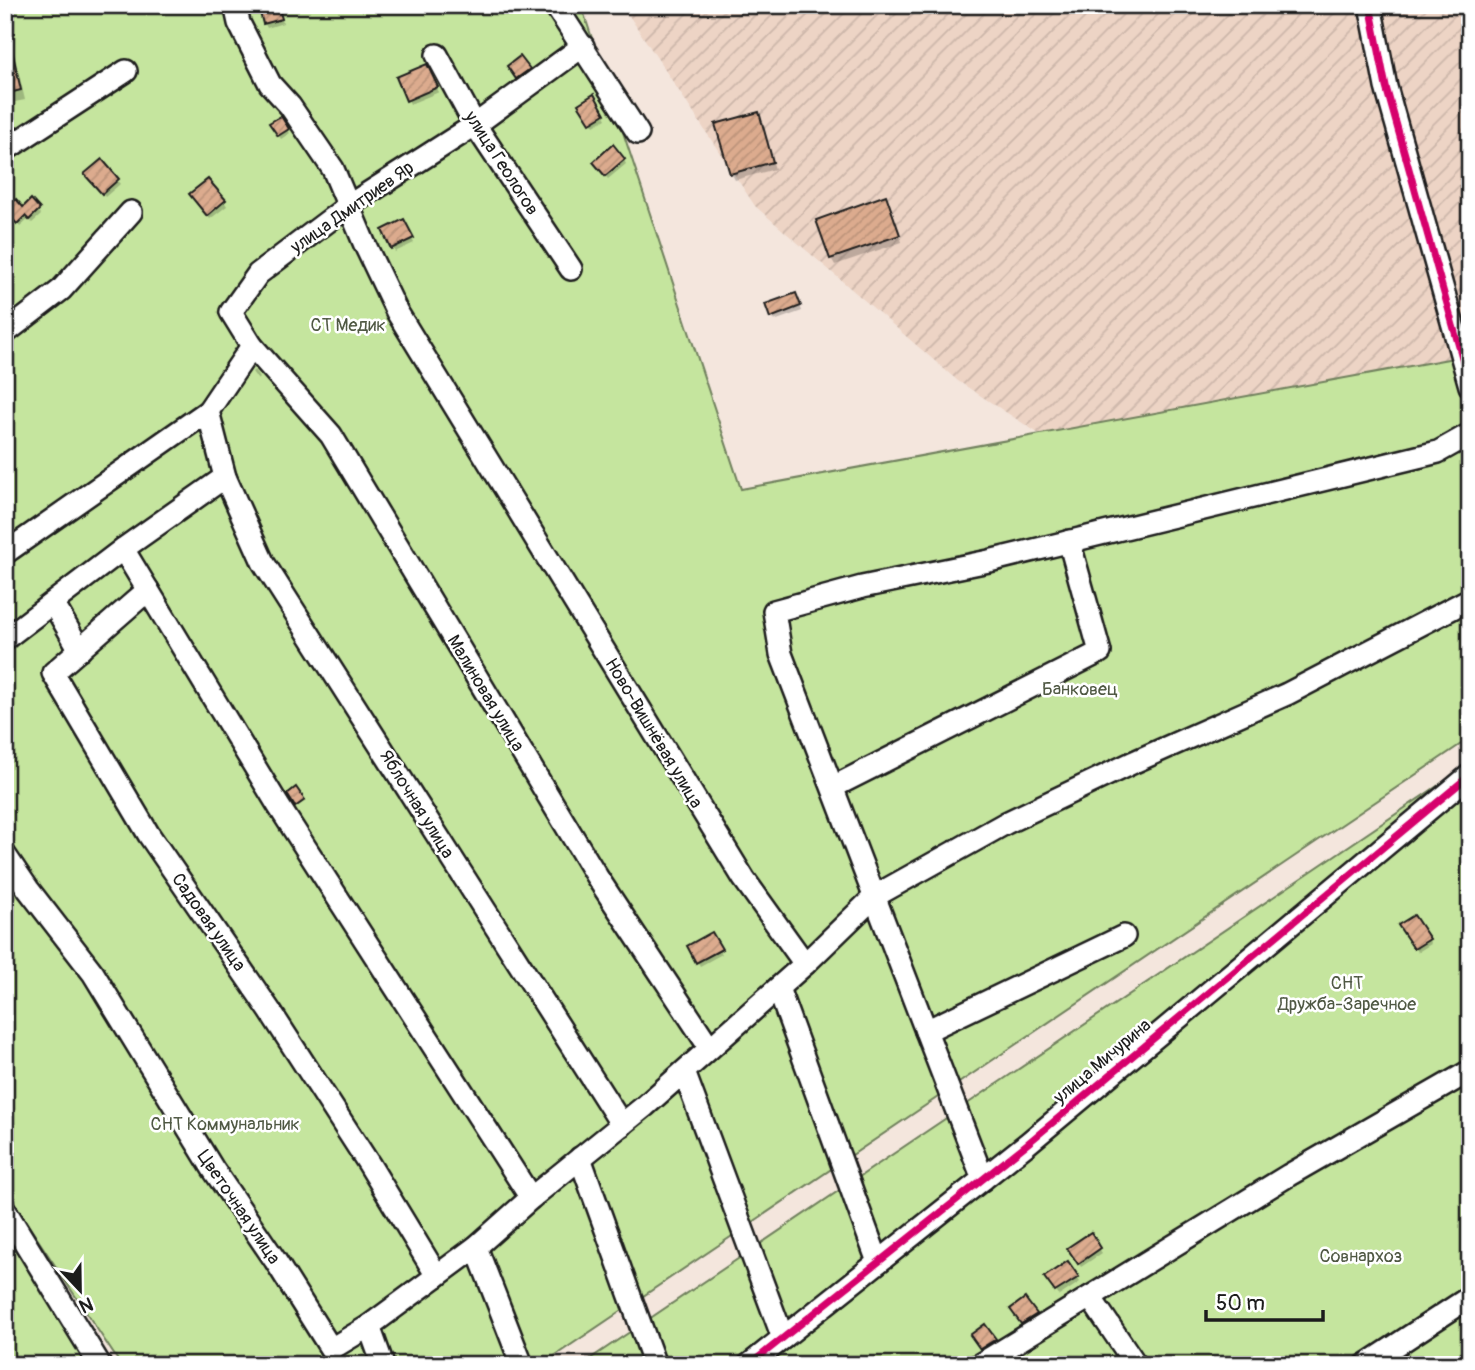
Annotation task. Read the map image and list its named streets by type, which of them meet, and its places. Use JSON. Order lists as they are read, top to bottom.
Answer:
{
  "streets": {
    "street": [
      "улица Геологов",
      "улица Дмитриев Яр",
      "Малиновая улица",
      "Ново-Вишнёвая улица",
      "Яблочная улица",
      "Садовая улица",
      "улица Мичурина",
      "Цветочная улица"
    ]
  },
  "crossings": [
    ["улица Геологов", "улица Дмитриев Яр"],
    ["улица Дмитриев Яр", "Малиновая улица"],
    ["улица Дмитриев Яр", "Ново-Вишнёвая улица"]
  ],
  "parks": [
    "СТ Медик",
    "Банковец",
    "СНТ Дружба-Заречное",
    "СНТ Коммунальник",
    "Совнархоз"
  ],
  "scale_bar": "50 m",
  "north": "bottom"
}
